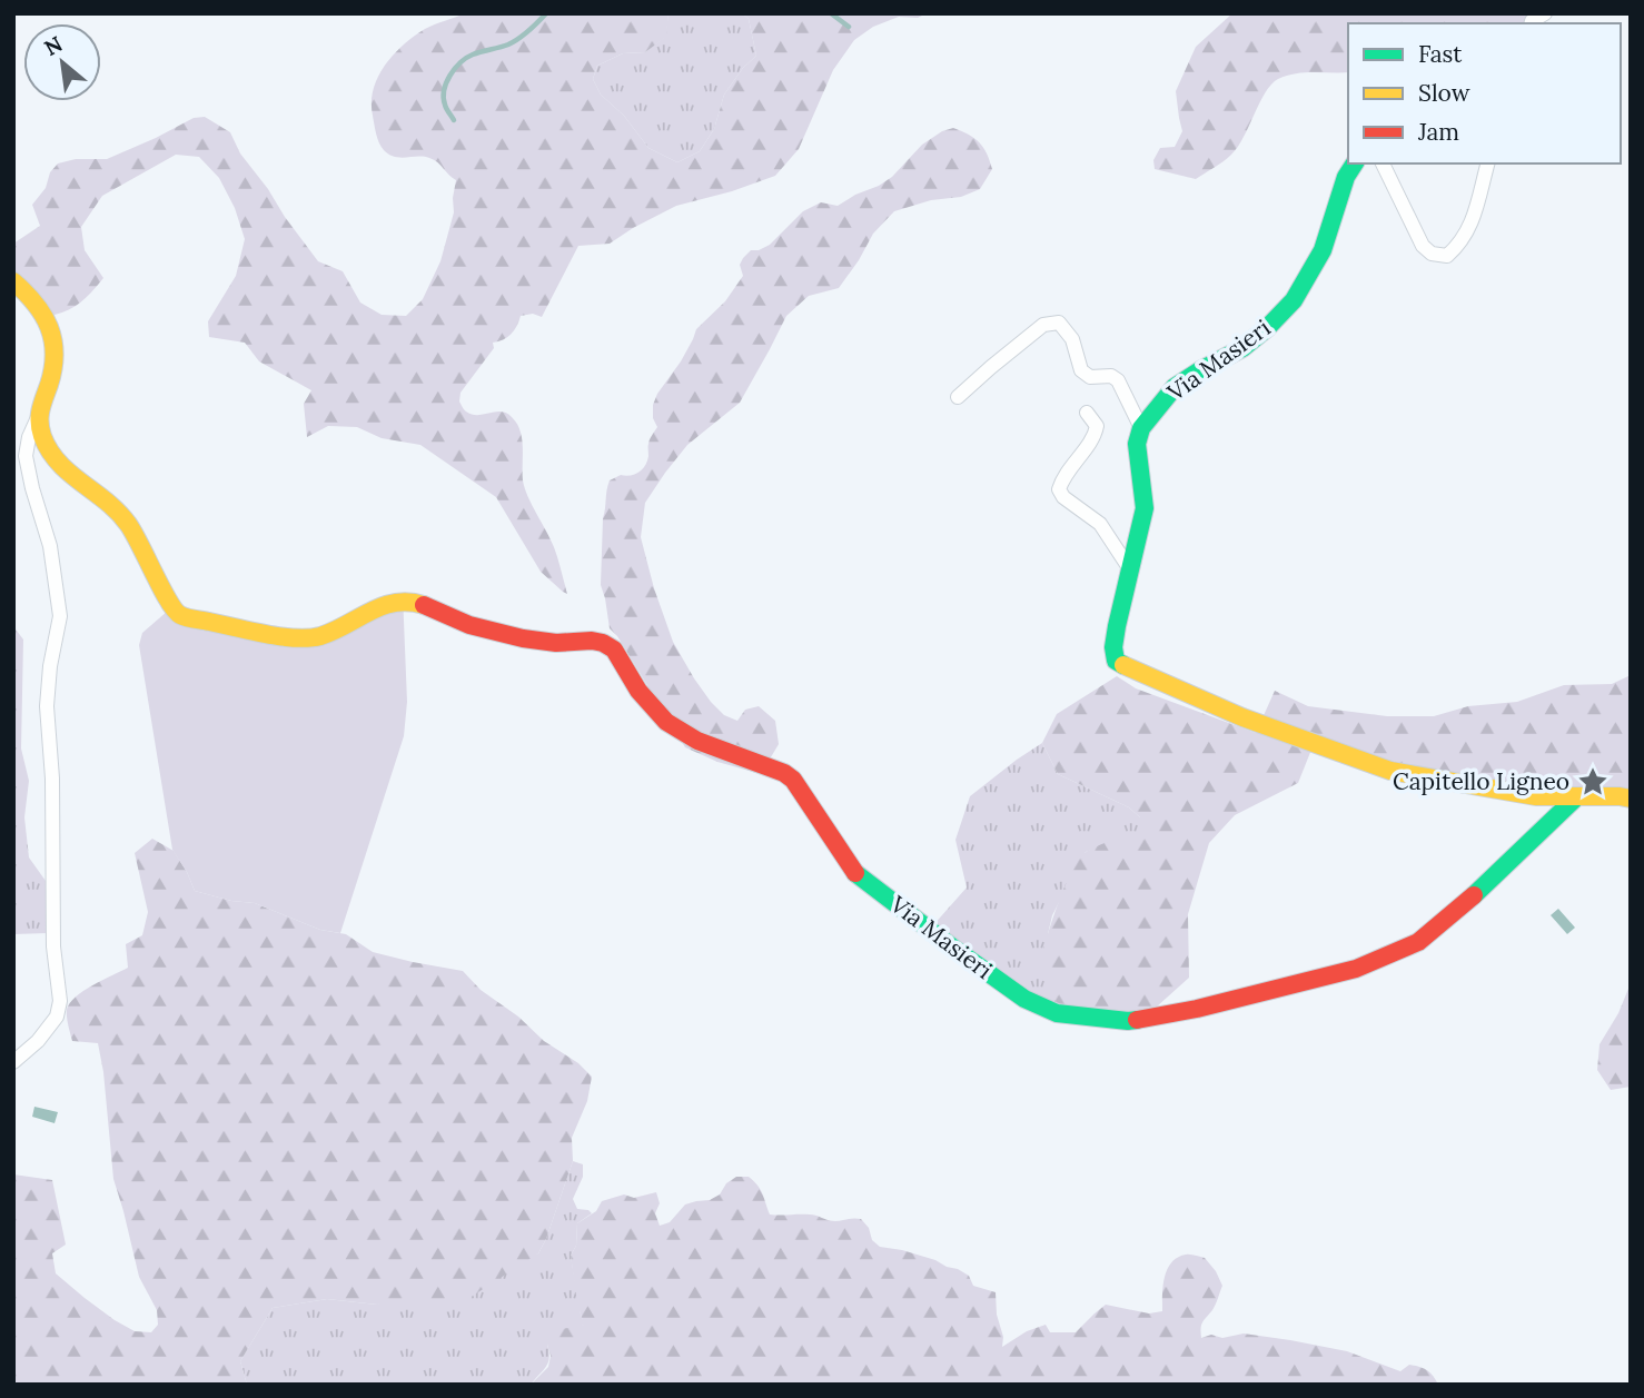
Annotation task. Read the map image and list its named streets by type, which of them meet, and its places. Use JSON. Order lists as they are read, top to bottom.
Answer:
{
  "streets": {
    "street": ["Via Masieri"]
  },
  "places": {
    "place": ["Capitello Ligneo"]
  },
  "legend": ["Fast", "Slow", "Jam"],
  "north": "top left"
}
